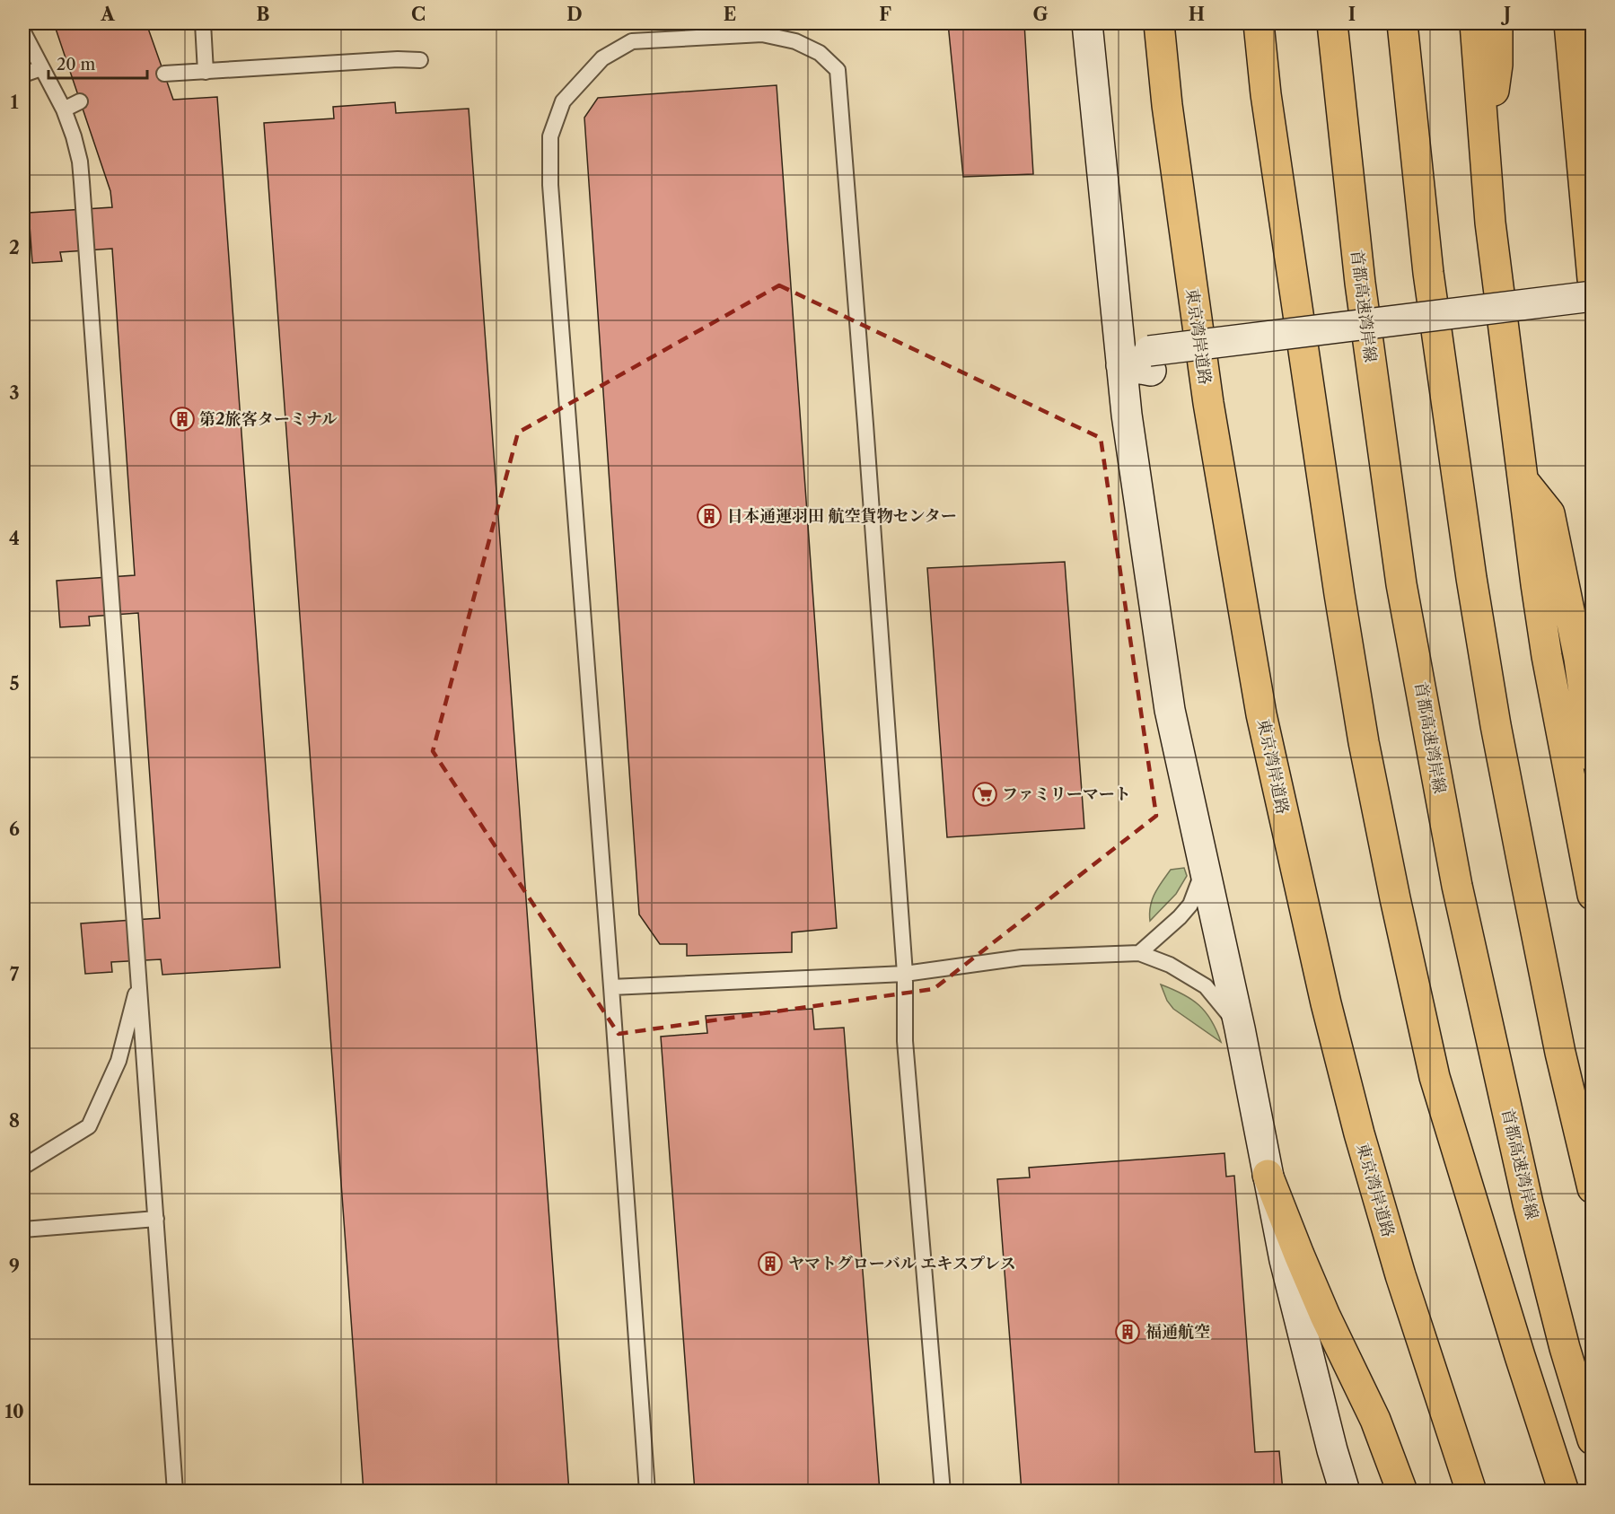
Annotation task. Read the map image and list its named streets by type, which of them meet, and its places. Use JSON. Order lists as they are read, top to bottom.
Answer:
{
  "streets": {
    "highway": ["首都高速湾岸線", "東京湾岸道路"]
  },
  "places": {
    "building": [
      "第2旅客ターミナル",
      "日本通運羽田 航空貨物センター",
      "ヤマトグローバル エキスプレス",
      "福通航空"
    ],
    "supermarket": ["ファミリーマート"]
  },
  "scale_bar": "20 m",
  "grid": {
    "columns": [
      "A",
      "B",
      "C",
      "D",
      "E",
      "F",
      "G",
      "H",
      "I",
      "J"
    ],
    "rows": [
      "1",
      "2",
      "3",
      "4",
      "5",
      "6",
      "7",
      "8",
      "9",
      "10"
    ]
  }
}
